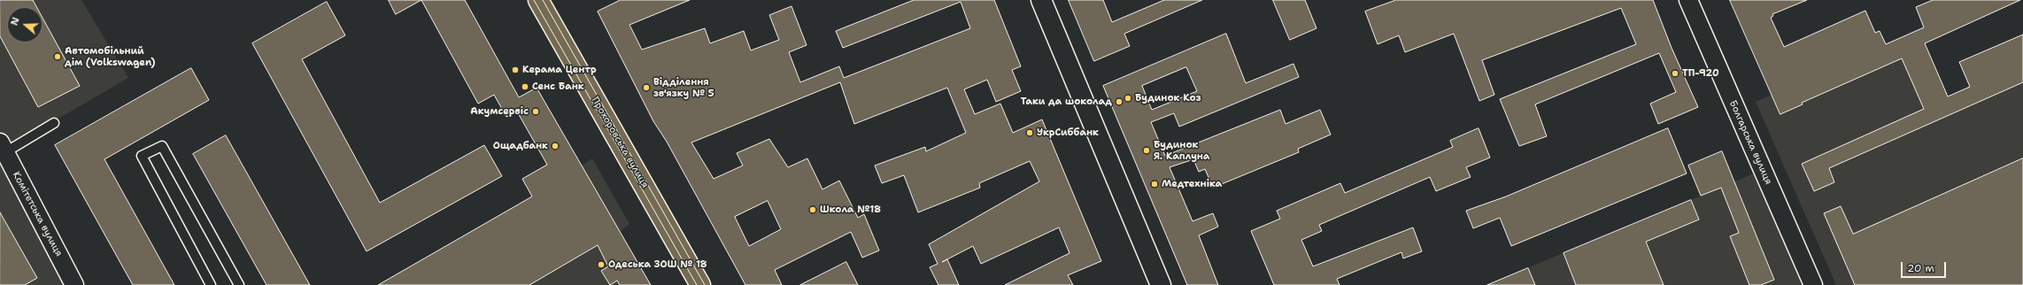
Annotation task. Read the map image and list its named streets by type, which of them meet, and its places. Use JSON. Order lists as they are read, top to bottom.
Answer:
{
  "streets": {
    "main road": ["Прохоровська вулиця"],
    "street": ["Болгарська вулиця", "Комітетська вулиця"]
  },
  "places": [
    "Автомобільний дім (Volkswagen)",
    "Керама Центр",
    "ТП-920",
    "Сенс Банк",
    "Відділення зв'язку № 5",
    "Будинок Коз",
    "Таки да шоколад",
    "Акумсервіс",
    "УкрСиббанк",
    "Ощадбанк",
    "Будинок Я. Каплуна",
    "Медтехніка",
    "Школа №18",
    "Одеська ЗОШ № 18"
  ],
  "scale_bar": "20 m",
  "north": "left"
}
